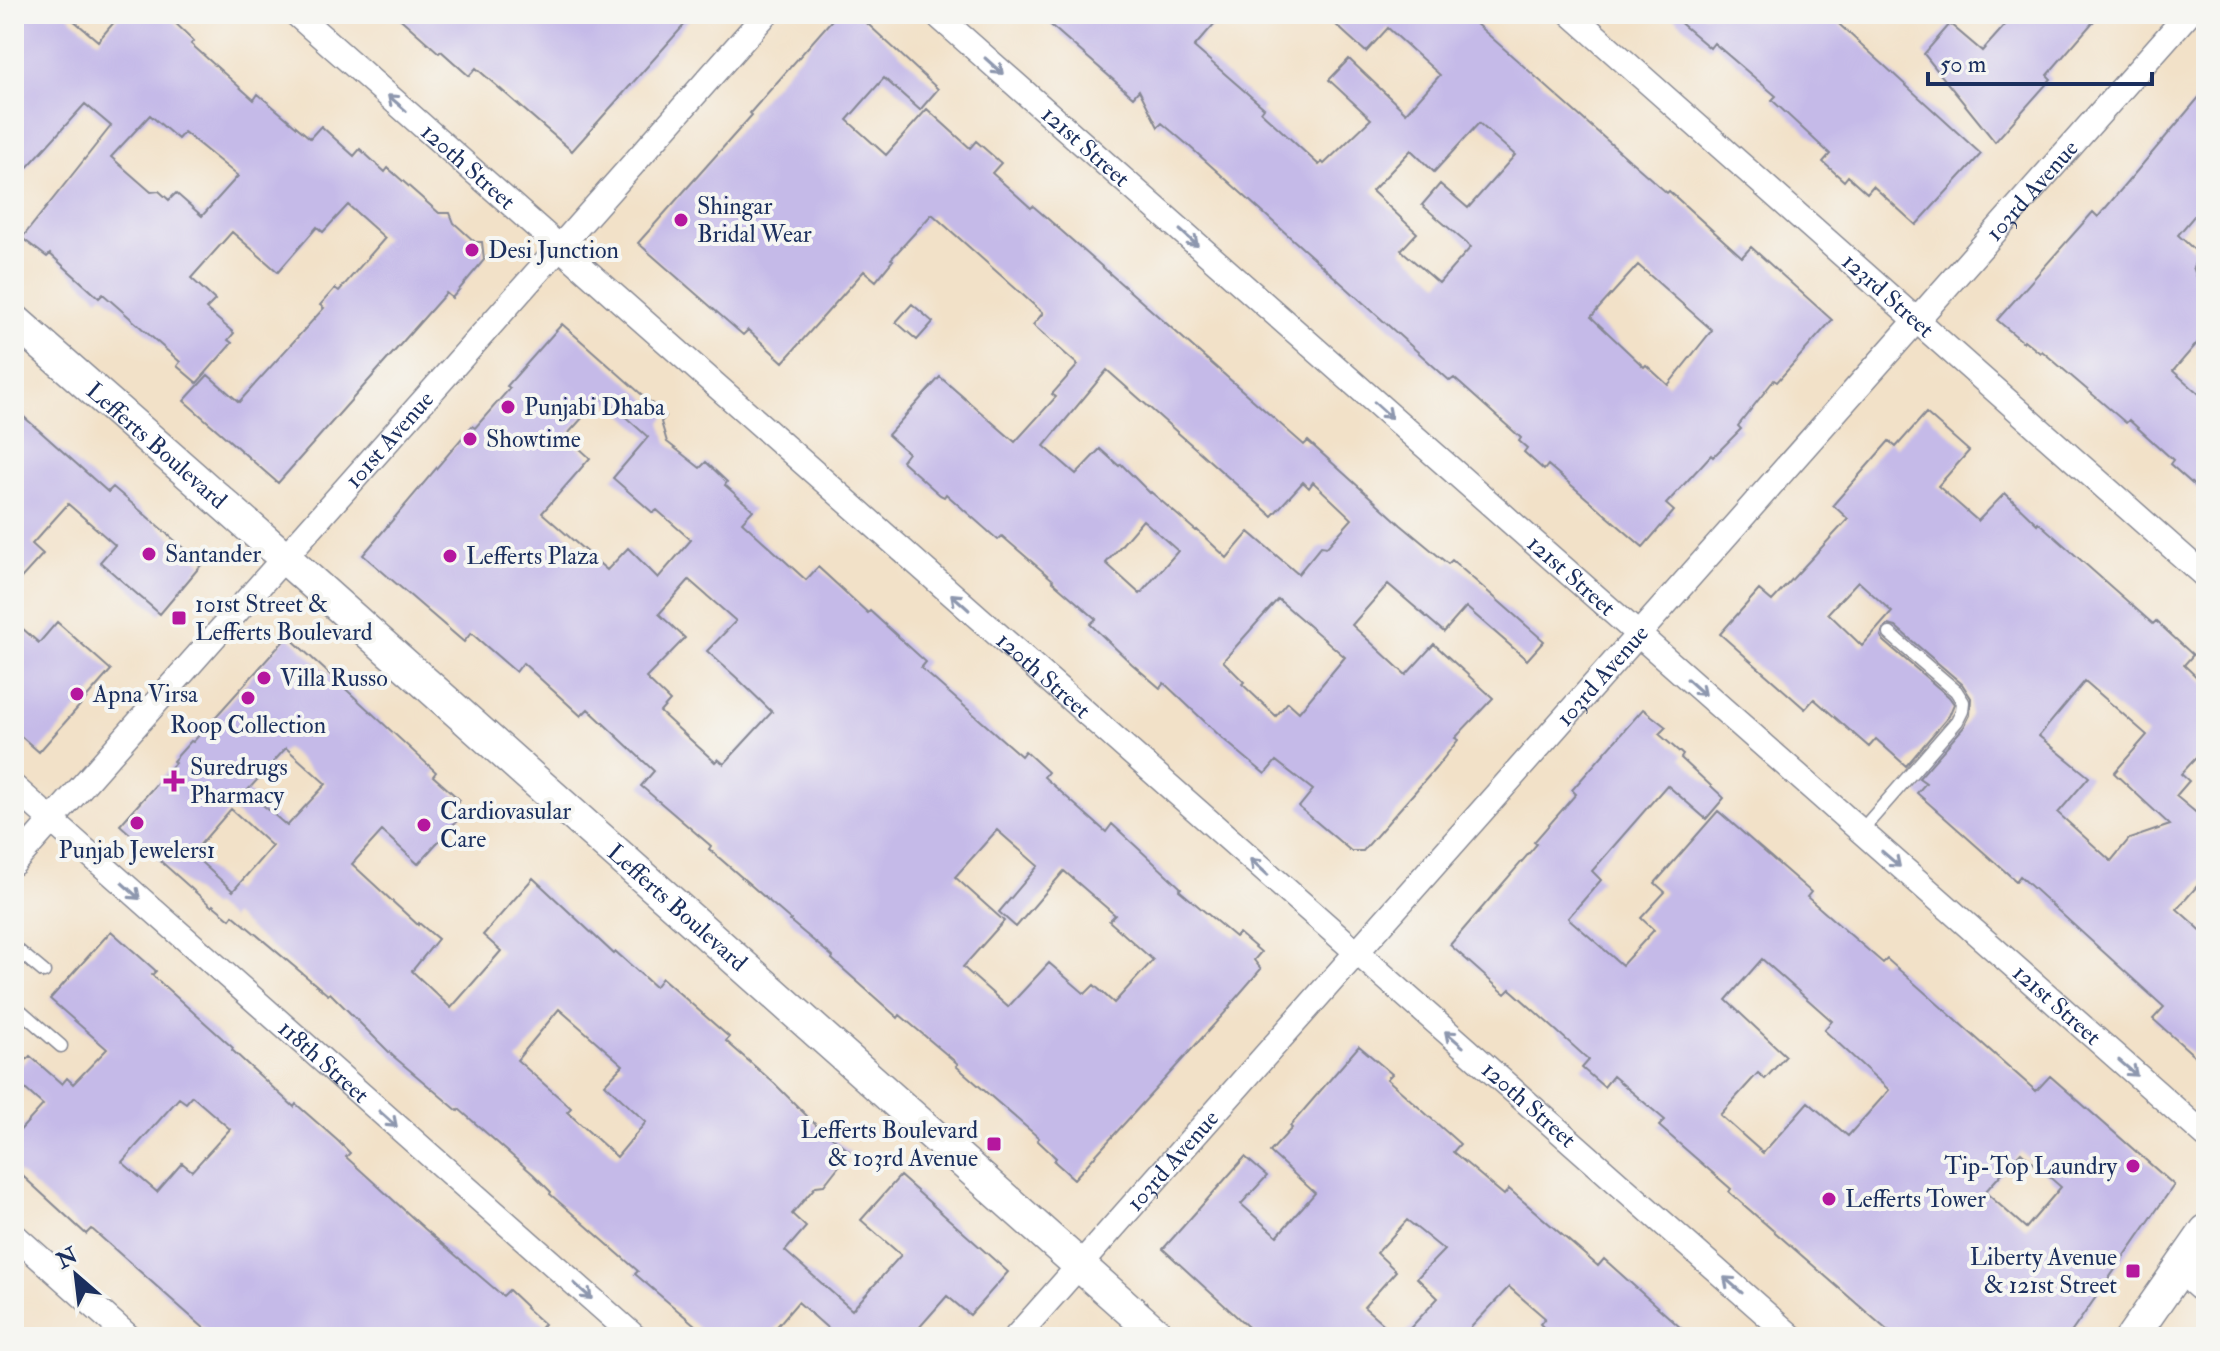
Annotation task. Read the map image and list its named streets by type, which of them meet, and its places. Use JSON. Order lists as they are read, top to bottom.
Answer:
{
  "streets": {
    "street": [
      "121st Street",
      "120th Street",
      "103rd Avenue",
      "123rd Street",
      "101st Avenue",
      "Lefferts Boulevard",
      "118th Street"
    ]
  },
  "crossings": [
    ["121st Street", "103rd Avenue"],
    ["120th Street", "103rd Avenue"],
    ["120th Street", "101st Avenue"],
    ["103rd Avenue", "123rd Street"],
    ["103rd Avenue", "Lefferts Boulevard"],
    ["101st Avenue", "Lefferts Boulevard"],
    ["101st Avenue", "118th Street"]
  ],
  "one_way": ["121st Street", "120th Street", "118th Street"],
  "places": {
    "other": [
      "Shingar Bridal Wear",
      "Desi Junction",
      "Punjabi Dhaba",
      "Showtime",
      "Santander",
      "Lefferts Plaza",
      "Villa Russo",
      "Apna Virsa",
      "Roop Collection",
      "Punjab Jewelers1",
      "Cardiovasular Care",
      "Tip-Top Laundry",
      "Lefferts Tower"
    ],
    "transit": ["101st Street & Lefferts Boulevard", "Lefferts Boulevard & 103rd Avenue", "Liberty Avenue & 121st Street"],
    "health": ["Suredrugs Pharmacy"]
  },
  "scale_bar": "50 m",
  "north": "top left"
}
